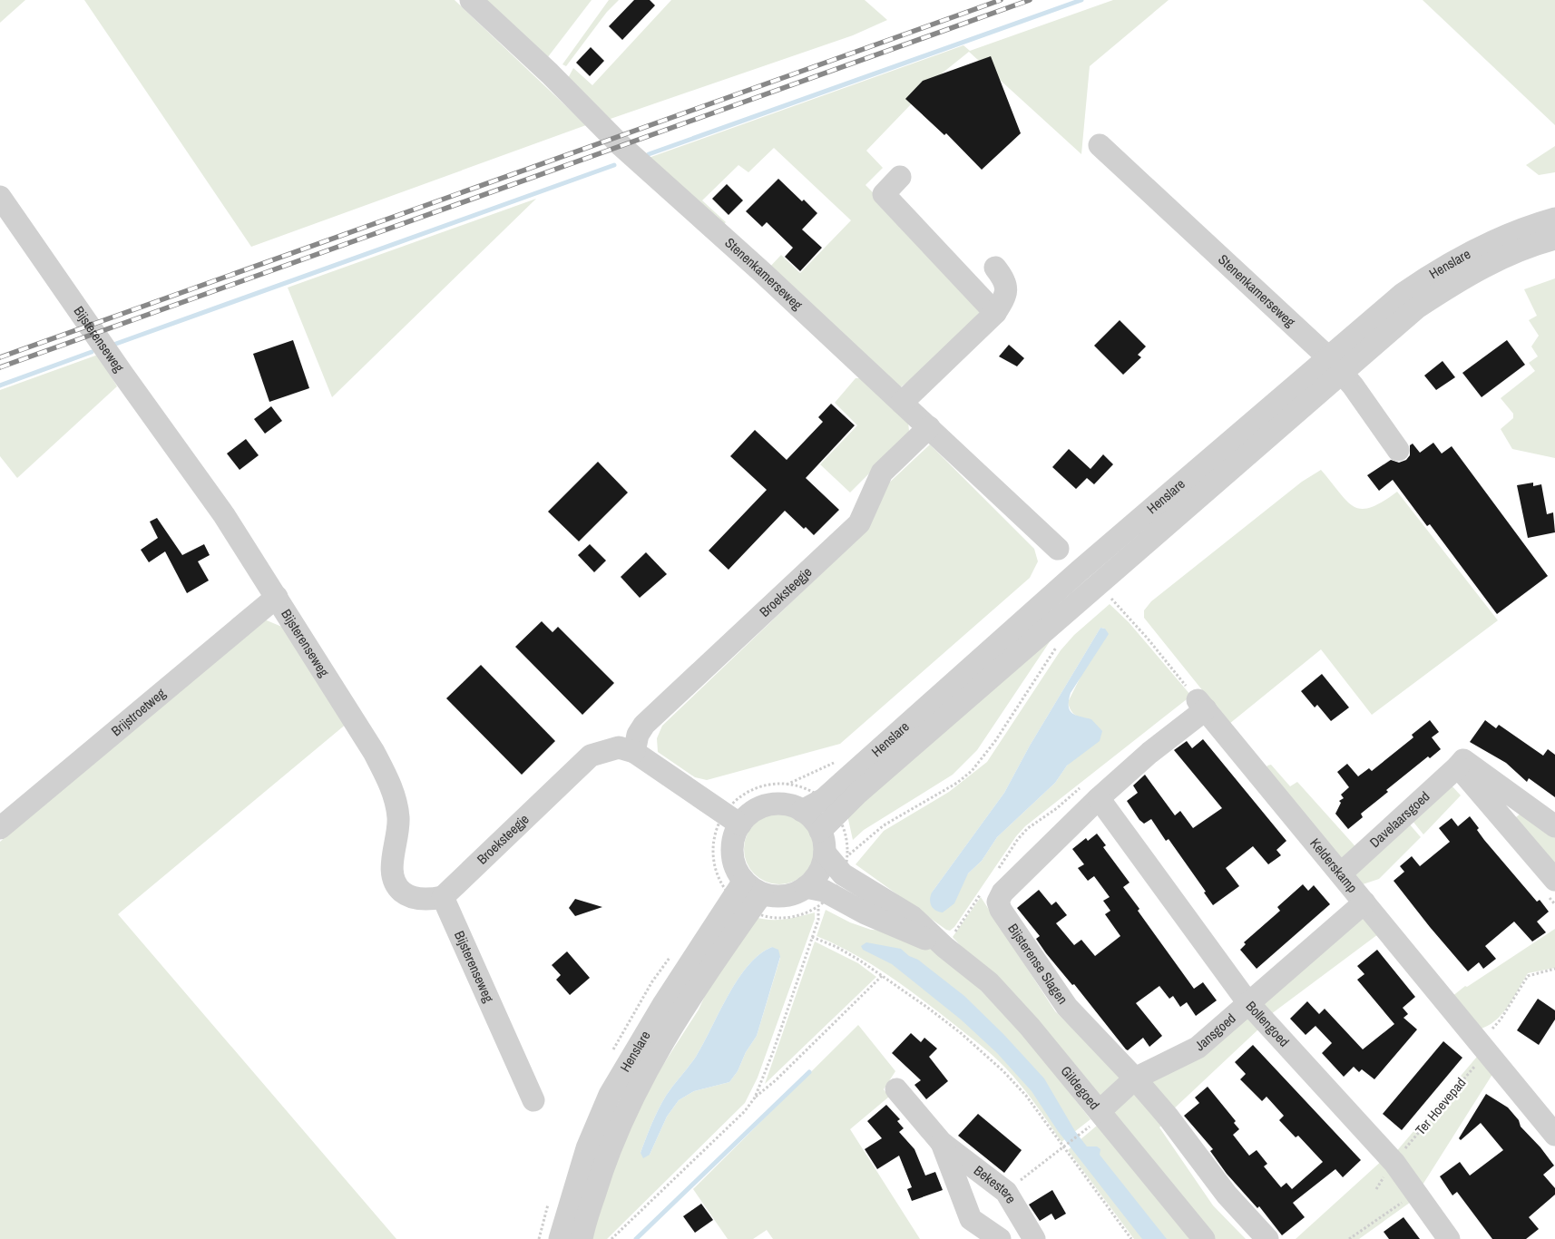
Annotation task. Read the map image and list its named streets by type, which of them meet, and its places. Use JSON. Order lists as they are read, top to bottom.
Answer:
{
  "streets": {
    "street": [
      "Henslare",
      "Stenenkamerseweg",
      "Bijsterenseweg",
      "Broeksteegje",
      "Brijstroetweg",
      "Davelaarsgoed",
      "Kelderskamp",
      "Bijsterense Slagen",
      "Bollengoed",
      "Jansgoed",
      "Gildegoed",
      "Bekestere"
    ],
    "path": ["Ter Hoevepad"]
  },
  "crossings": [
    ["Henslare", "Stenenkamerseweg"],
    ["Henslare", "Broeksteegje"],
    ["Henslare", "Gildegoed"],
    ["Stenenkamerseweg", "Broeksteegje"],
    ["Bijsterenseweg", "Broeksteegje"],
    ["Bijsterenseweg", "Brijstroetweg"],
    ["Broeksteegje", "Gildegoed"],
    ["Davelaarsgoed", "Kelderskamp"],
    ["Kelderskamp", "Bijsterense Slagen"],
    ["Kelderskamp", "Jansgoed"],
    ["Kelderskamp", "Ter Hoevepad"],
    ["Bijsterense Slagen", "Bollengoed"],
    ["Bijsterense Slagen", "Jansgoed"],
    ["Bollengoed", "Jansgoed"],
    ["Bollengoed", "Ter Hoevepad"],
    ["Jansgoed", "Gildegoed"]
  ]
}
